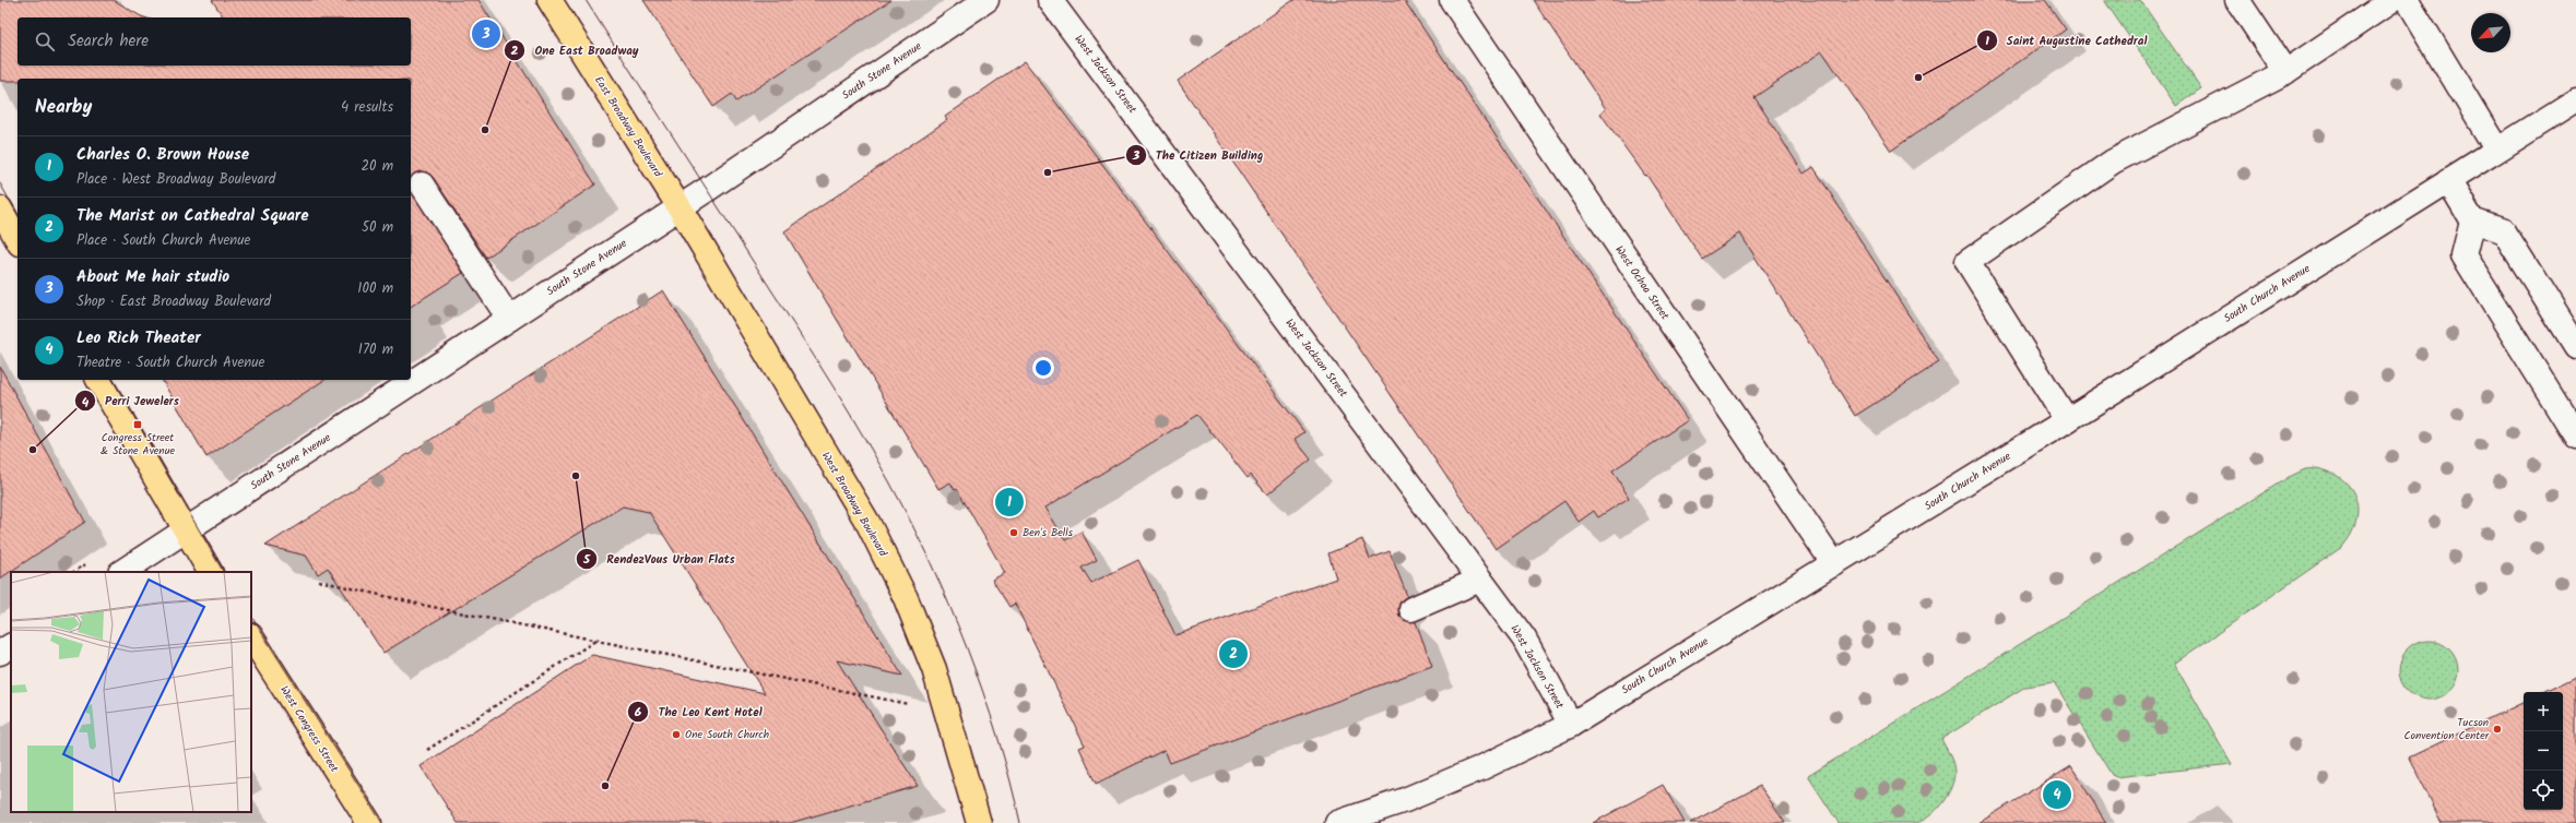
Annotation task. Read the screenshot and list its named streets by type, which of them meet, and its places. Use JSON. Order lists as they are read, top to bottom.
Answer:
{
  "streets": {
    "main road": ["East Broadway Boulevard", "West Broadway Boulevard", "West Congress Street"],
    "street": [
      "South Stone Avenue",
      "West Jackson Street",
      "West Ochoa Street",
      "South Church Avenue"
    ]
  },
  "crossings": [
    ["South Stone Avenue", "East Broadway Boulevard"],
    ["South Stone Avenue", "West Broadway Boulevard"],
    ["West Jackson Street", "South Church Avenue"],
    ["East Broadway Boulevard", "West Broadway Boulevard"],
    ["West Ochoa Street", "South Church Avenue"]
  ],
  "places": {
    "other": [
      "Saint Augustine Cathedral",
      "One East Broadway",
      "The Citizen Building",
      "Perri Jewelers",
      "RendezVous Urban Flats",
      "Ben's Bells",
      "Tucson Convention Center",
      "One South Church",
      "The Leo Kent Hotel"
    ],
    "transit": ["Congress Street & Stone Avenue"]
  },
  "north": "bottom left",
  "page": {
    "pins": [
      "3",
      "1",
      "2",
      "4"
    ],
    "search": "Search here",
    "heading": ["Nearby", "4 results"],
    "list": [
      {
        "mark": "1",
        "name": "Charles O. Brown House",
        "note": "Place · West Broadway Boulevard",
        "value": "20 m"
      },
      {
        "mark": "2",
        "name": "The Marist on Cathedral Square",
        "note": "Place · South Church Avenue",
        "value": "50 m"
      },
      {
        "mark": "3",
        "name": "About Me hair studio",
        "note": "Shop · East Broadway Boulevard",
        "value": "100 m"
      },
      {
        "mark": "4",
        "name": "Leo Rich Theater",
        "note": "Theatre · South Church Avenue",
        "value": "170 m"
      }
    ],
    "map_buttons": ["+", "−"]
  }
}
